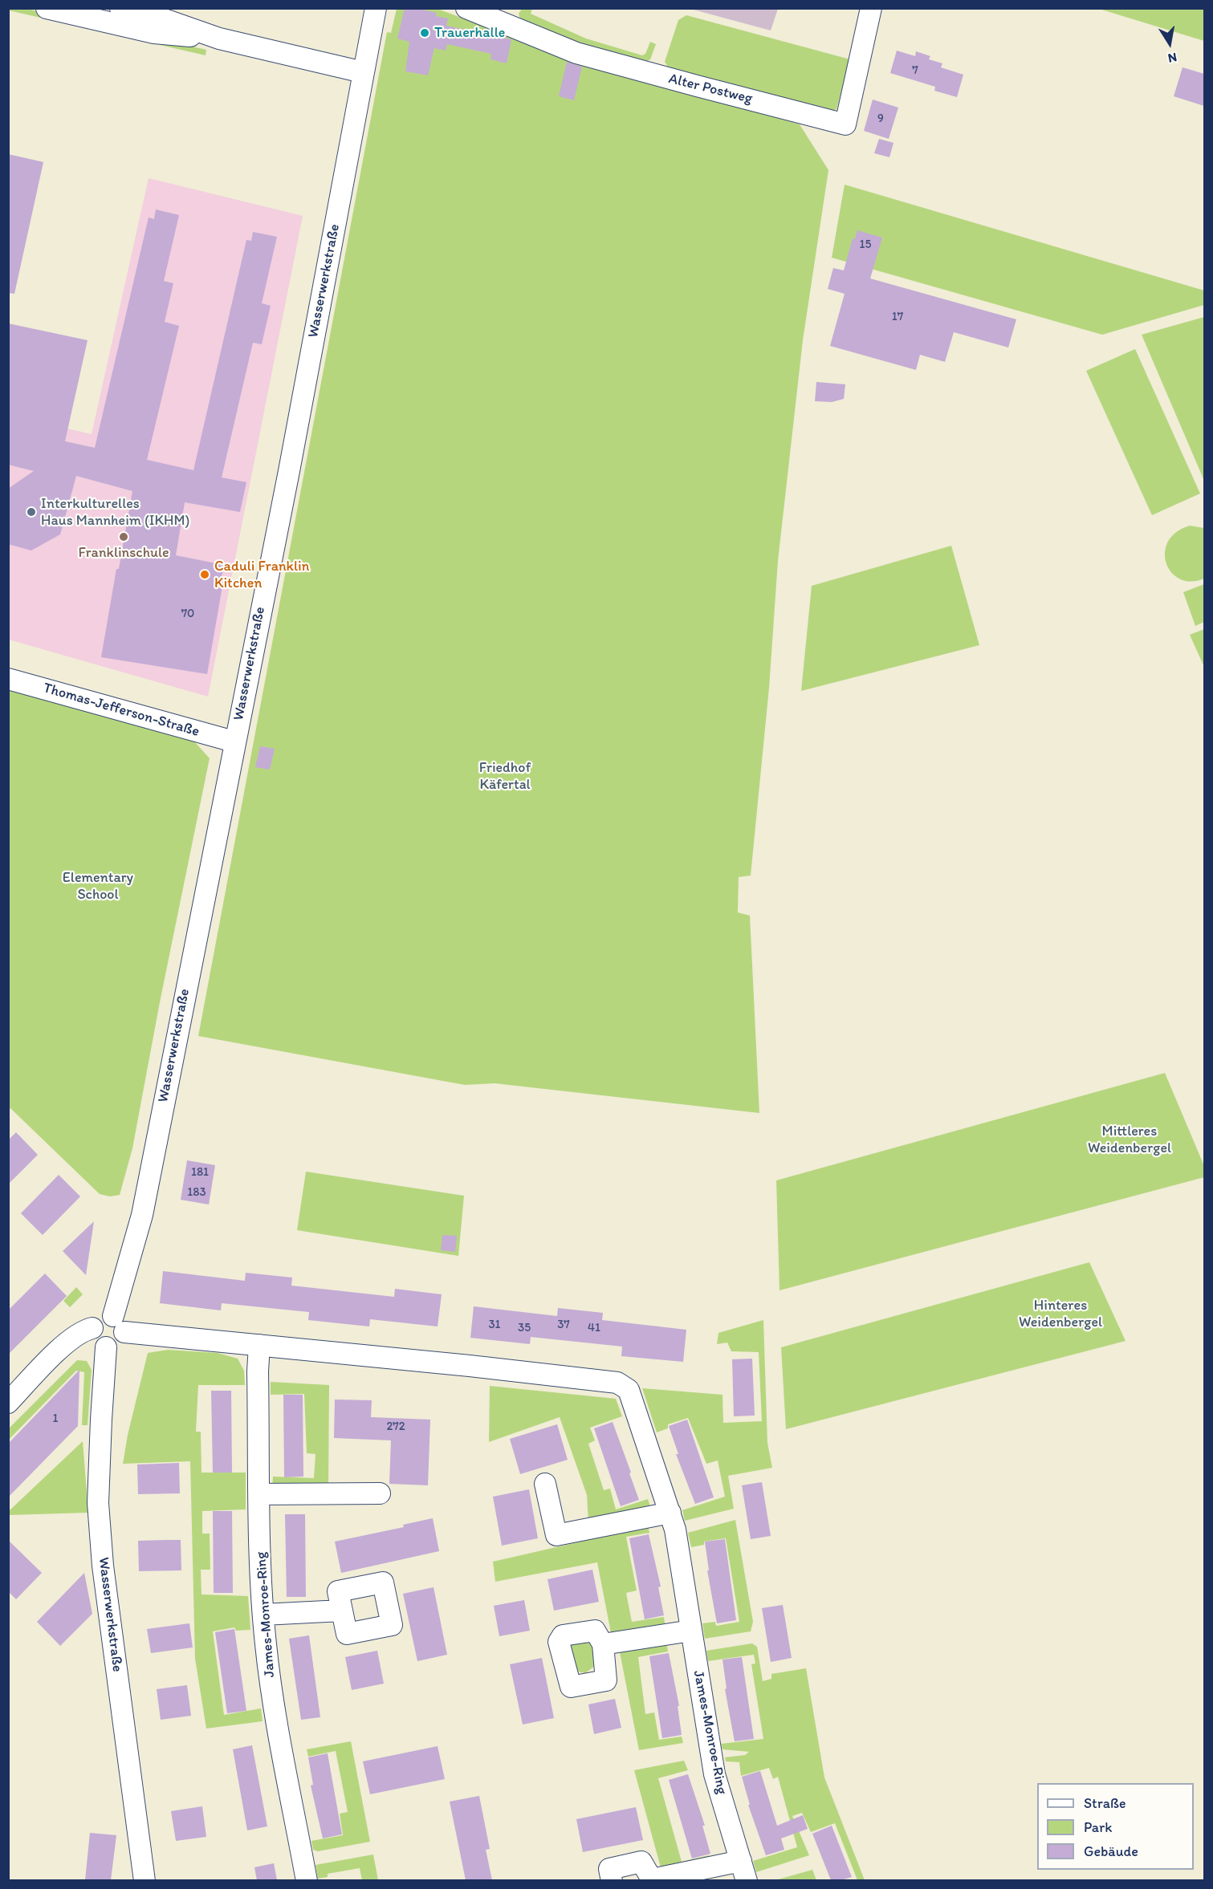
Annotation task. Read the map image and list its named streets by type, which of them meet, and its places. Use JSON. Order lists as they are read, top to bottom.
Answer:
{
  "streets": {
    "street": [
      "Alter Postweg",
      "Wasserwerkstraße",
      "Thomas-Jefferson-Straße",
      "James-Monroe-Ring"
    ]
  },
  "crossings": [
    ["Wasserwerkstraße", "Thomas-Jefferson-Straße"],
    ["Wasserwerkstraße", "James-Monroe-Ring"]
  ],
  "parks": [
    "Friedhof Käfertal",
    "Elementary School",
    "Mittleres Weidenbergel",
    "Hinteres Weidenbergel"
  ],
  "places": [
    "Trauerhalle",
    "Interkulturelles Haus Mannheim (IKHM)",
    "Franklinschule",
    "Caduli Franklin Kitchen"
  ],
  "house_numbers": [
    "7",
    "9",
    "15",
    "17",
    "70",
    "181",
    "183",
    "31",
    "37",
    "35",
    "41",
    "1",
    "272"
  ],
  "legend": ["Straße", "Park", "Gebäude"],
  "north": "bottom"
}
